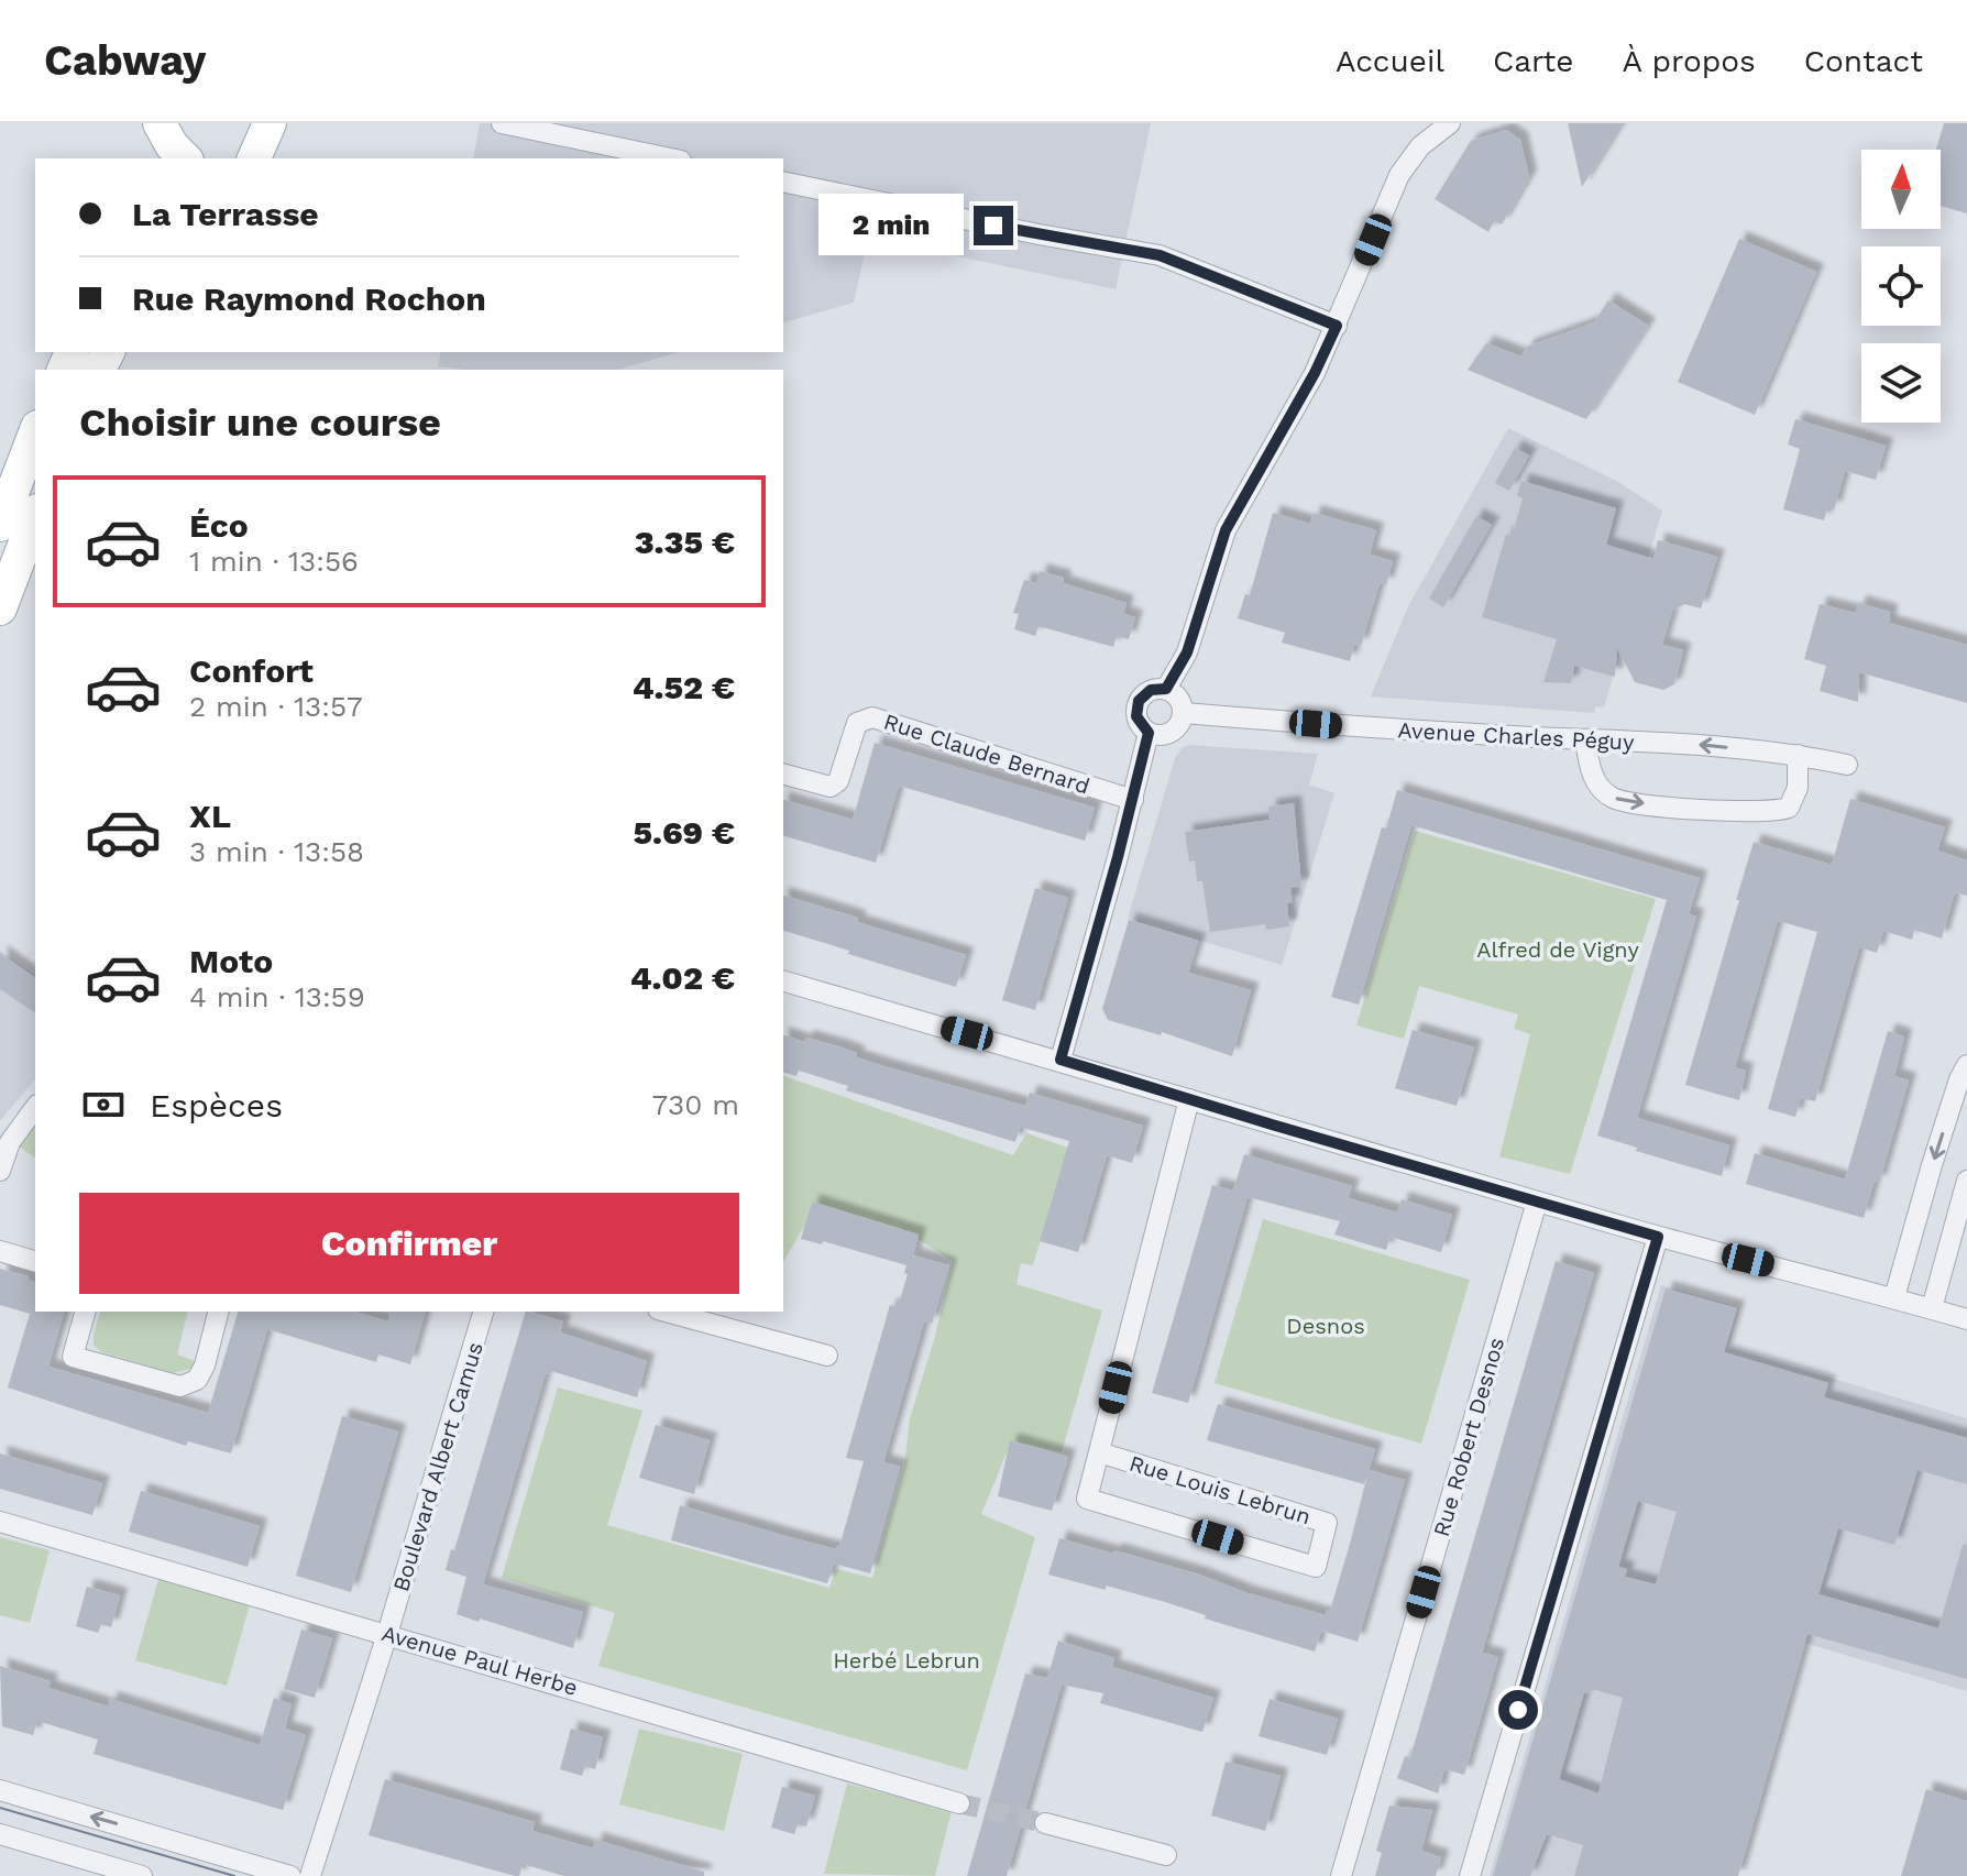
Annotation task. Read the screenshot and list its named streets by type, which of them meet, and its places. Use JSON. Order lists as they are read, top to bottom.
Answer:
{
  "streets": {
    "street": [
      "Avenue Charles Péguy",
      "Rue Claude Bernard",
      "Rue Robert Desnos",
      "Boulevard Albert Camus",
      "Rue Louis Lebrun",
      "Avenue Paul Herbe"
    ]
  },
  "crossings": [
    ["Boulevard Albert Camus", "Avenue Paul Herbe"]
  ],
  "parks": ["Alfred de Vigny", "Desnos", "Herbé Lebrun"],
  "north": "top",
  "page": {
    "header": "Cabway",
    "nav": [
      "Accueil",
      "Carte",
      "À propos",
      "Contact"
    ],
    "banner": ["La Terrasse", "Rue Raymond Rochon"],
    "bubble": "2 min",
    "heading": "Choisir une course",
    "list": [
      {
        "name": "Éco",
        "note": "1 min · 13:56",
        "value": "3.35 €"
      },
      {
        "name": "Confort",
        "note": "2 min · 13:57",
        "value": "4.52 €"
      },
      {
        "name": "XL",
        "note": "3 min · 13:58",
        "value": "5.69 €"
      },
      {
        "name": "Moto",
        "note": "4 min · 13:59",
        "value": "4.02 €"
      }
    ],
    "pay": ["Espèces", "730 m"],
    "buttons": "Confirmer"
  }
}
